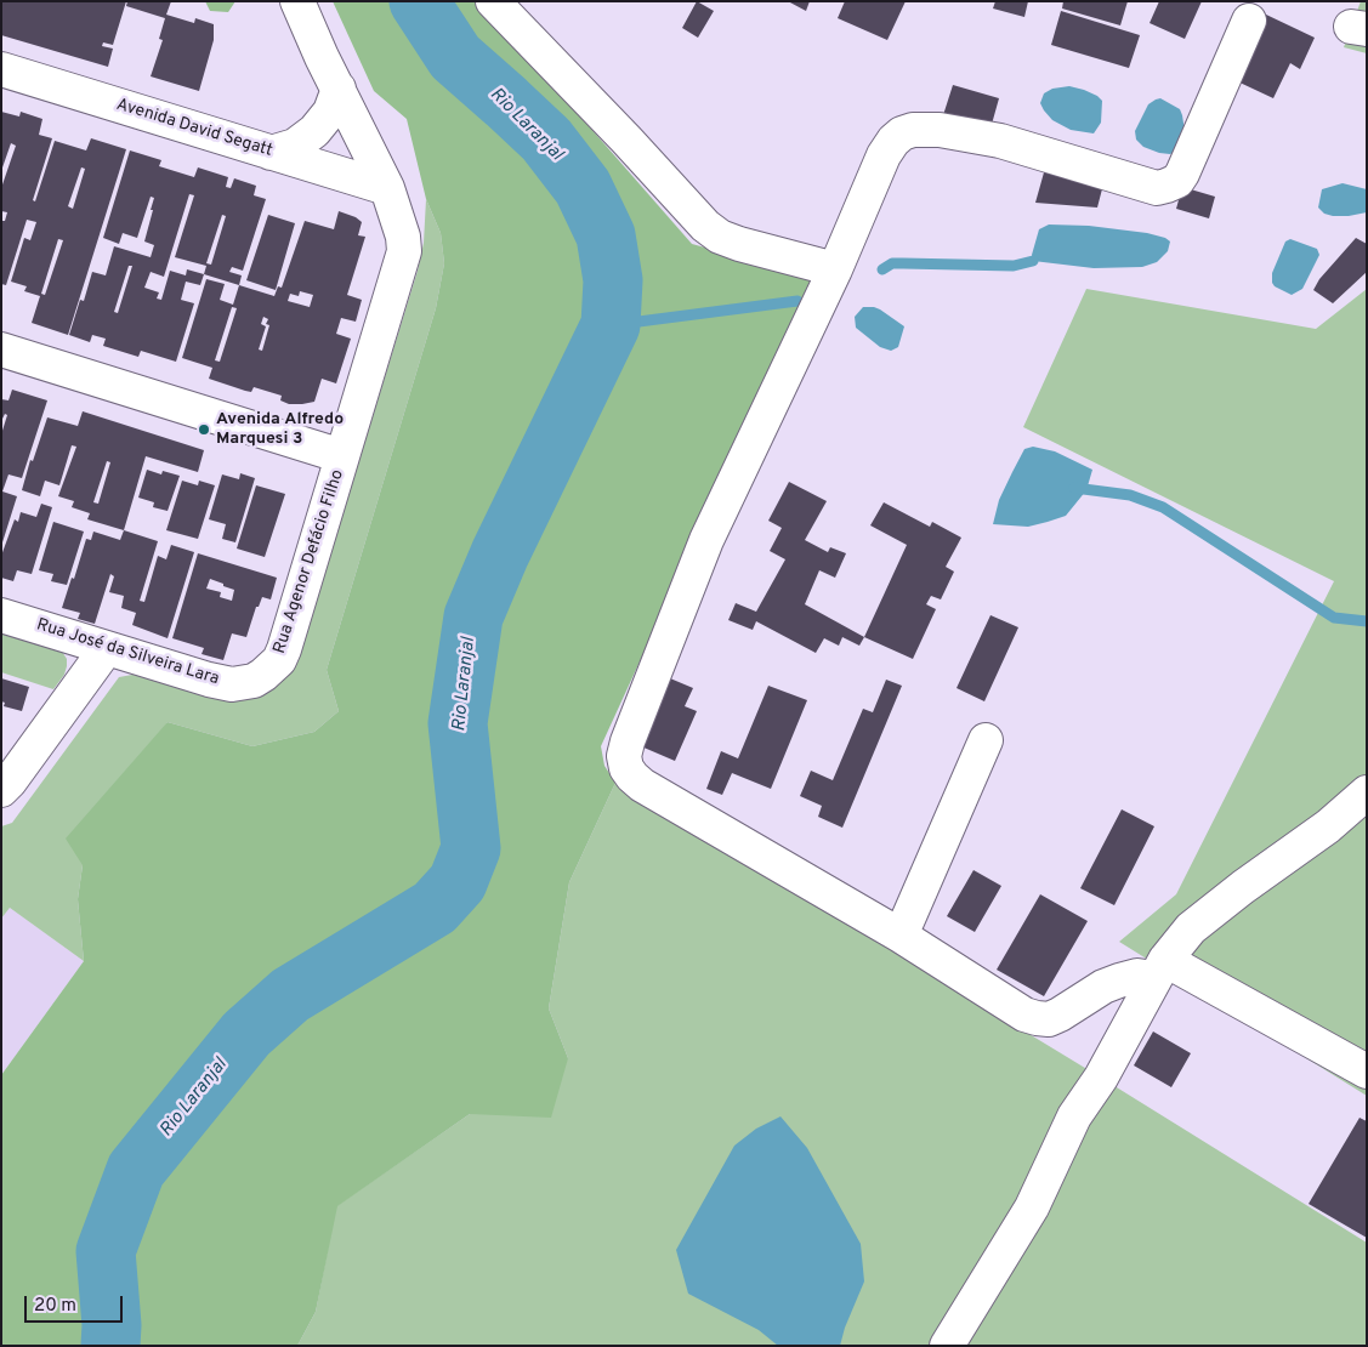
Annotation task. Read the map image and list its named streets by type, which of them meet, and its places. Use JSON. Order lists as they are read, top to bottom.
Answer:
{
  "streets": {
    "street": ["Avenida David Segatt", "Rua Agenor Defácio Filho", "Rua José da Silveira Lara"]
  },
  "crossings": [
    ["Avenida David Segatt", "Rua Agenor Defácio Filho"],
    ["Rua Agenor Defácio Filho", "Rua José da Silveira Lara"]
  ],
  "water": ["Rio Laranjal"],
  "places": ["Avenida Alfredo Marquesi 3"],
  "scale_bar": "20 m"
}
